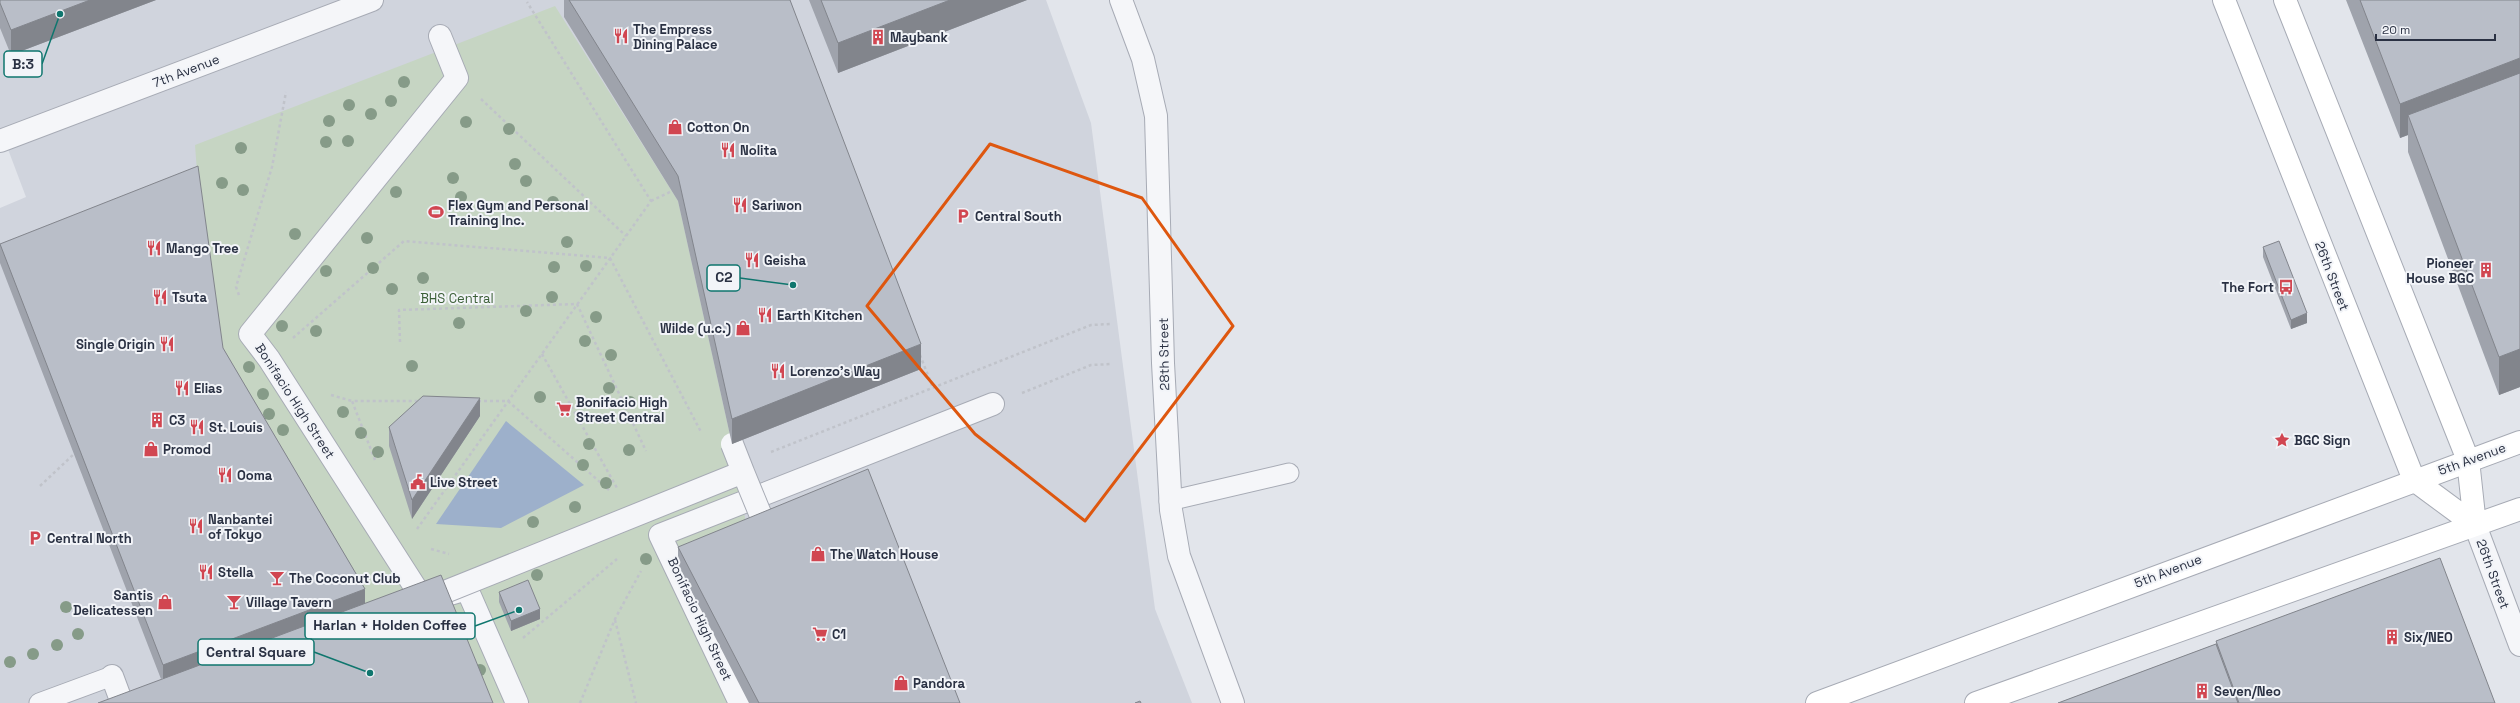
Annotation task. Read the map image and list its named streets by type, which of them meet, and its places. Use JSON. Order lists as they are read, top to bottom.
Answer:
{
  "streets": {
    "main road": ["26th Street", "5th Avenue"],
    "street": ["7th Avenue", "28th Street", "Bonifacio High Street"]
  },
  "crossings": [
    ["26th Street", "5th Avenue"]
  ],
  "parks": ["BHS Central"],
  "places": {
    "other": [
      "B:3",
      "C2",
      "Harlan + Holden Coffee",
      "Central Square"
    ],
    "restaurant": [
      "The Empress Dining Palace",
      "Nolita",
      "Sariwon",
      "Mango Tree",
      "Geisha",
      "Tsuta",
      "Earth Kitchen",
      "Single Origin",
      "Lorenzo's Way",
      "Elias",
      "St. Louis",
      "Ooma",
      "Nanbantei of Tokyo",
      "Stella"
    ],
    "building": [
      "Maybank",
      "Pioneer House BGC",
      "C3",
      "Six/NEO",
      "Seven/Neo"
    ],
    "shop": [
      "Cotton On",
      "Wilde (u.c.)",
      "Promod",
      "The Watch House",
      "Santis Delicatessen",
      "Pandora"
    ],
    "sports": ["Flex Gym and Personal Training Inc."],
    "parking": ["Central South", "Central North"],
    "bus stop": ["The Fort"],
    "supermarket": ["Bonifacio High Street Central", "C1"],
    "place": ["BGC Sign"],
    "public building": ["Live Street"],
    "bar": ["The Coconut Club", "Village Tavern"]
  },
  "scale_bar": "20 m"
}
